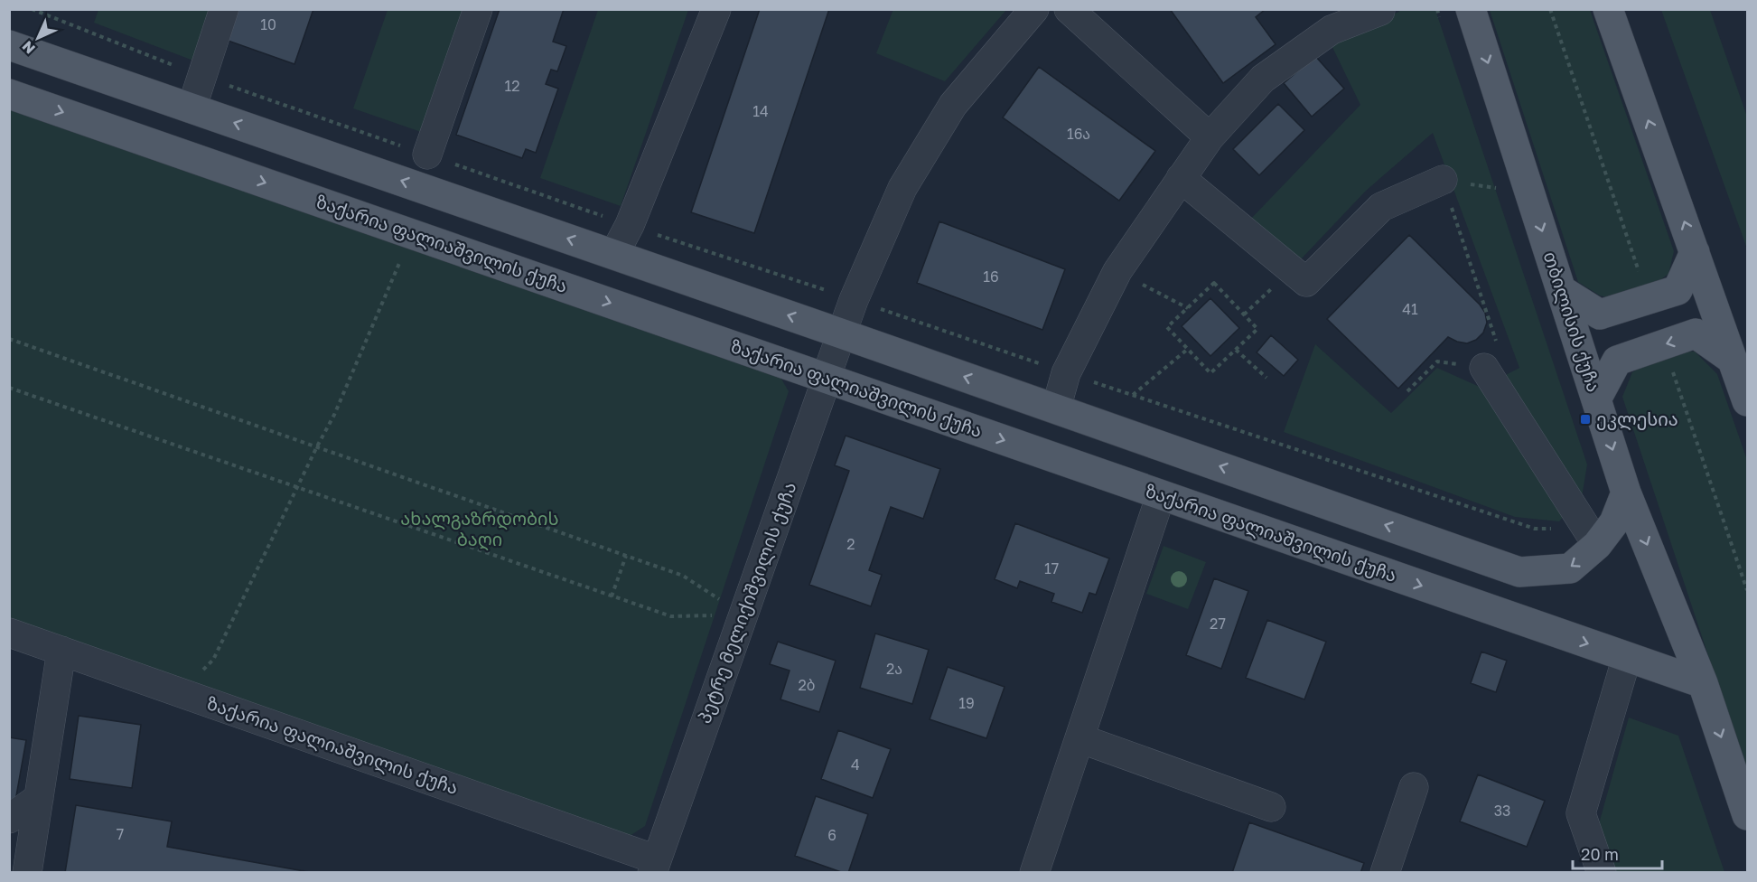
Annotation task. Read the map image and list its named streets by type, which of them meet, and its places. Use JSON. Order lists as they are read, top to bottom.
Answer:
{
  "streets": {
    "main road": ["ზაქარია ფალიაშვილის ქუჩა", "თბილისის ქუჩა"],
    "street": ["პეტრე მელიქიშვილის ქუჩა"]
  },
  "crossings": [
    ["ზაქარია ფალიაშვილის ქუჩა", "თბილისის ქუჩა"],
    ["ზაქარია ფალიაშვილის ქუჩა", "პეტრე მელიქიშვილის ქუჩა"]
  ],
  "parks": ["ახალგაზრდობის ბაღი"],
  "places": {
    "transit": ["ეკლესია"]
  },
  "house_numbers": [
    "10",
    "12",
    "14",
    "16ა",
    "16",
    "41",
    "2",
    "17",
    "27",
    "2ა",
    "2ბ",
    "19",
    "4",
    "33",
    "7",
    "6"
  ],
  "scale_bar": "20 m",
  "north": "bottom left"
}
